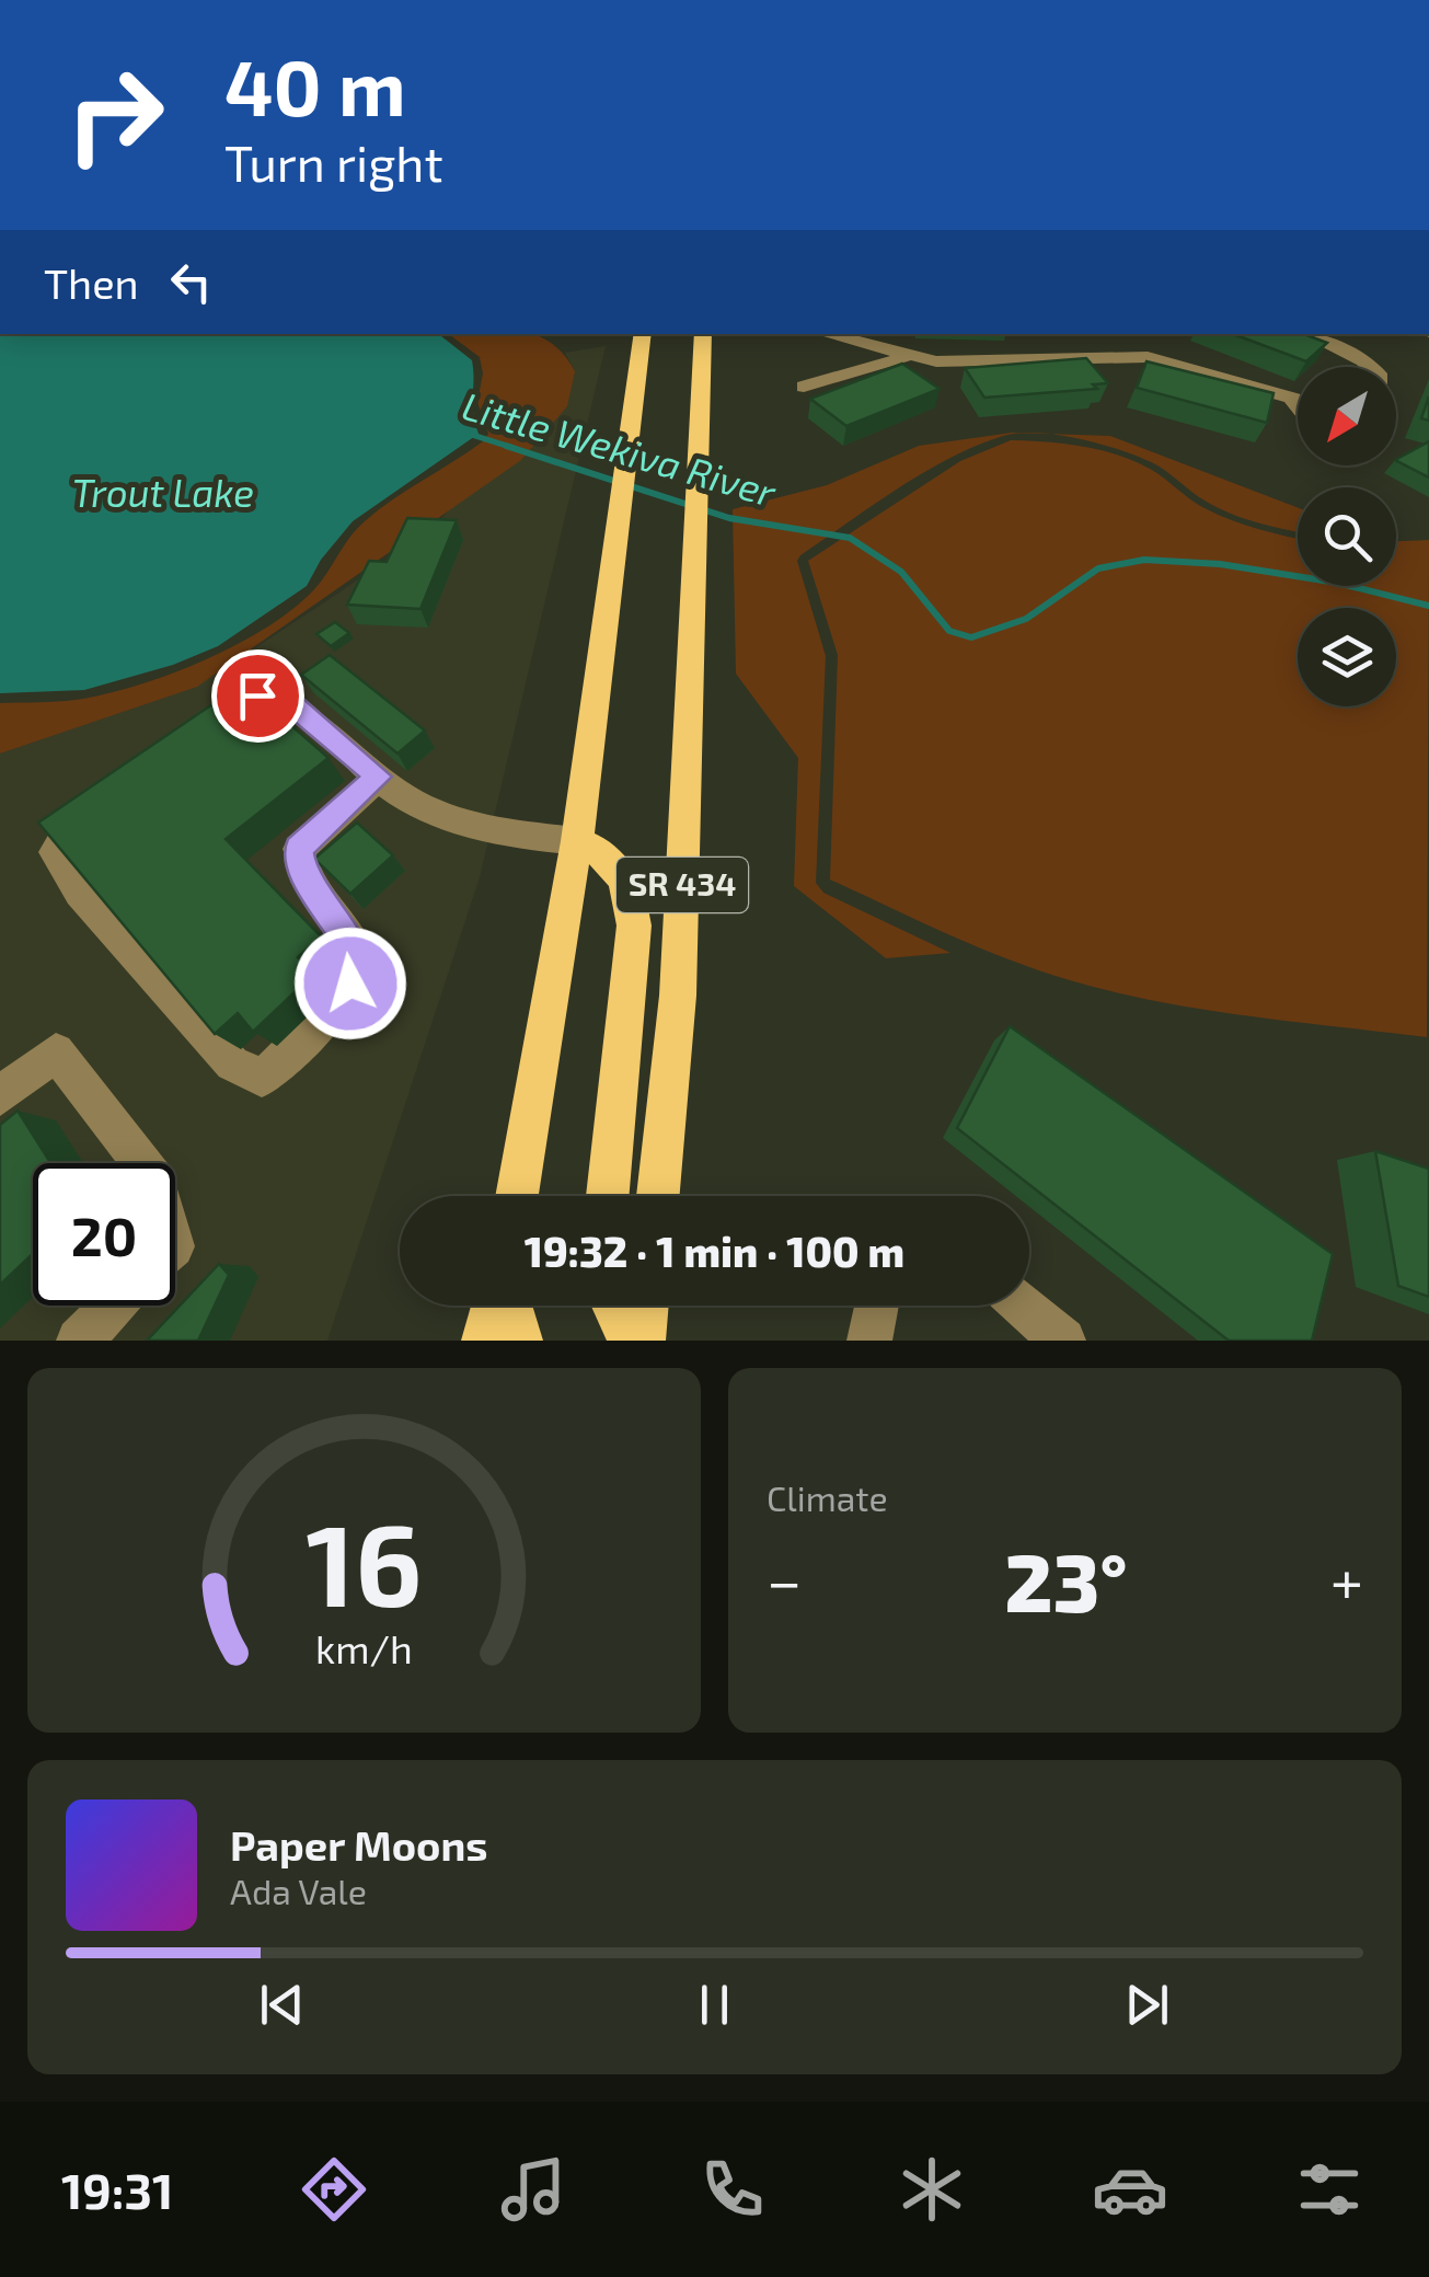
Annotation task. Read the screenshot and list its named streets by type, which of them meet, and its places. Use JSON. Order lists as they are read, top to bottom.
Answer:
{
  "streets": {
    "main road": ["SR 434"]
  },
  "water": ["Little Wekiva River", "Trout Lake"],
  "north": "bottom left",
  "page": {
    "turn": ["40 m", "Turn right"],
    "then": "Then",
    "limit": "20",
    "trip": "19:32 · 1 min · 100 m",
    "tile": "Climate",
    "heat": ["−", "23°", "+"],
    "song": ["Paper Moons", "Ada Vale"],
    "tabs": "19:31",
    "gauge": ["16", "km/h"]
  }
}
